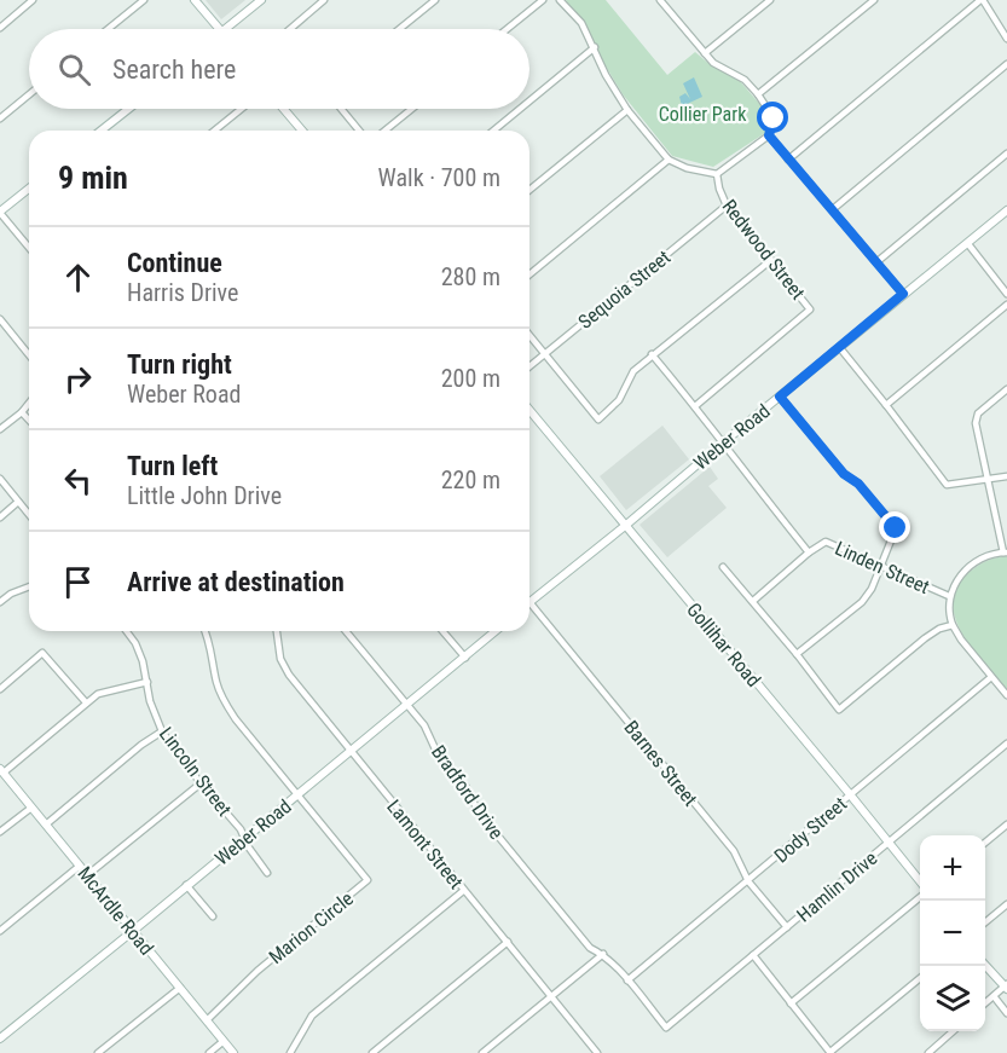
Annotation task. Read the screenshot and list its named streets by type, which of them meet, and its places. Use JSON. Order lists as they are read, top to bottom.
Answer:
{
  "streets": {
    "main road": ["Weber Road", "Gollihar Road", "McArdle Road"],
    "street": [
      "Redwood Street",
      "Sequoia Street",
      "Linden Street",
      "Barnes Street",
      "Lincoln Street",
      "Bradford Drive",
      "Dody Street",
      "Lamont Street",
      "Hamlin Drive",
      "Marion Circle"
    ]
  },
  "crossings": [
    ["Redwood Street", "Sequoia Street"],
    ["Redwood Street", "Linden Street"],
    ["Weber Road", "Linden Street"],
    ["Weber Road", "Gollihar Road"],
    ["Weber Road", "Lincoln Street"],
    ["Weber Road", "Bradford Drive"],
    ["Weber Road", "Lamont Street"],
    ["Weber Road", "McArdle Road"],
    ["Weber Road", "Marion Circle"],
    ["Gollihar Road", "Dody Street"],
    ["Gollihar Road", "Hamlin Drive"],
    ["Barnes Street", "Dody Street"],
    ["Barnes Street", "Hamlin Drive"],
    ["Bradford Drive", "Dody Street"],
    ["Bradford Drive", "Hamlin Drive"],
    ["McArdle Road", "Marion Circle"]
  ],
  "parks": ["Collier Park"],
  "page": {
    "search": "Search here",
    "heading": ["9 min", "Walk · 700 m"],
    "list": [
      ["Continue", "Harris Drive", "280 m"],
      ["Turn right", "Weber Road", "200 m"],
      ["Turn left", "Little John Drive", "220 m"],
      "Arrive at destination"
    ],
    "map_buttons": ["+", "−"]
  }
}
